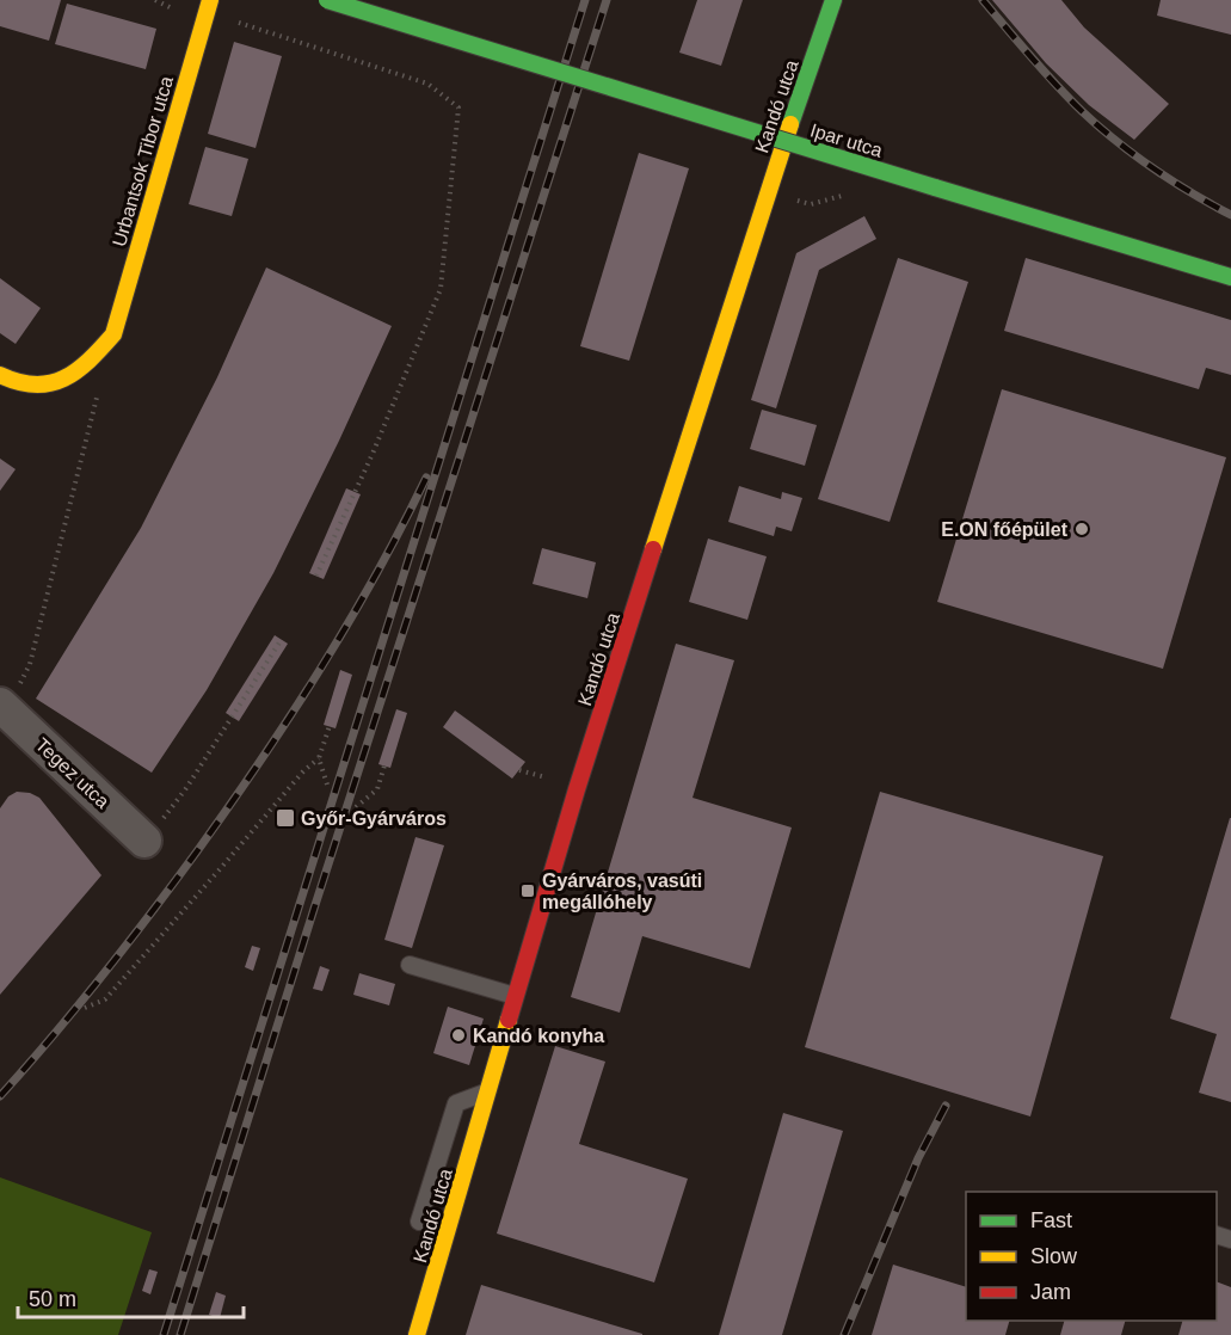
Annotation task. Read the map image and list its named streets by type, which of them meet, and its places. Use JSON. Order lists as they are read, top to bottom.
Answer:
{
  "streets": {
    "street": [
      "Kandó utca",
      "Ipar utca",
      "Urbantsok Tibor utca",
      "Tegez utca"
    ]
  },
  "places": {
    "other": ["E.ON főépület", "Kandó konyha"],
    "transit": ["Győr-Gyárváros", "Gyárváros, vasúti megállóhely"]
  },
  "legend": ["Fast", "Slow", "Jam"],
  "scale_bar": "50 m"
}
